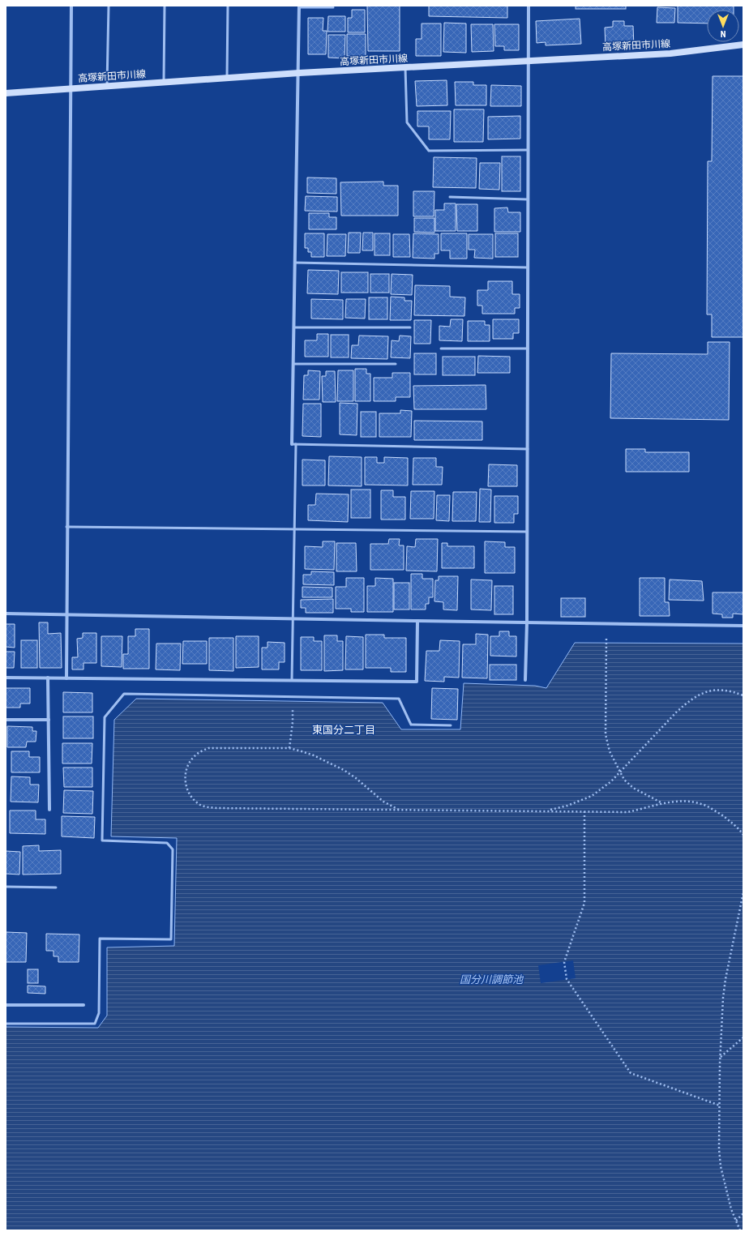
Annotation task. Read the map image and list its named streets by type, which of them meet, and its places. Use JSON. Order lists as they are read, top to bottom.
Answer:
{
  "streets": {
    "main road": ["高塚新田市川線"]
  },
  "districts": ["東国分二丁目"],
  "water": ["国分川調節池"],
  "north": "bottom"
}
